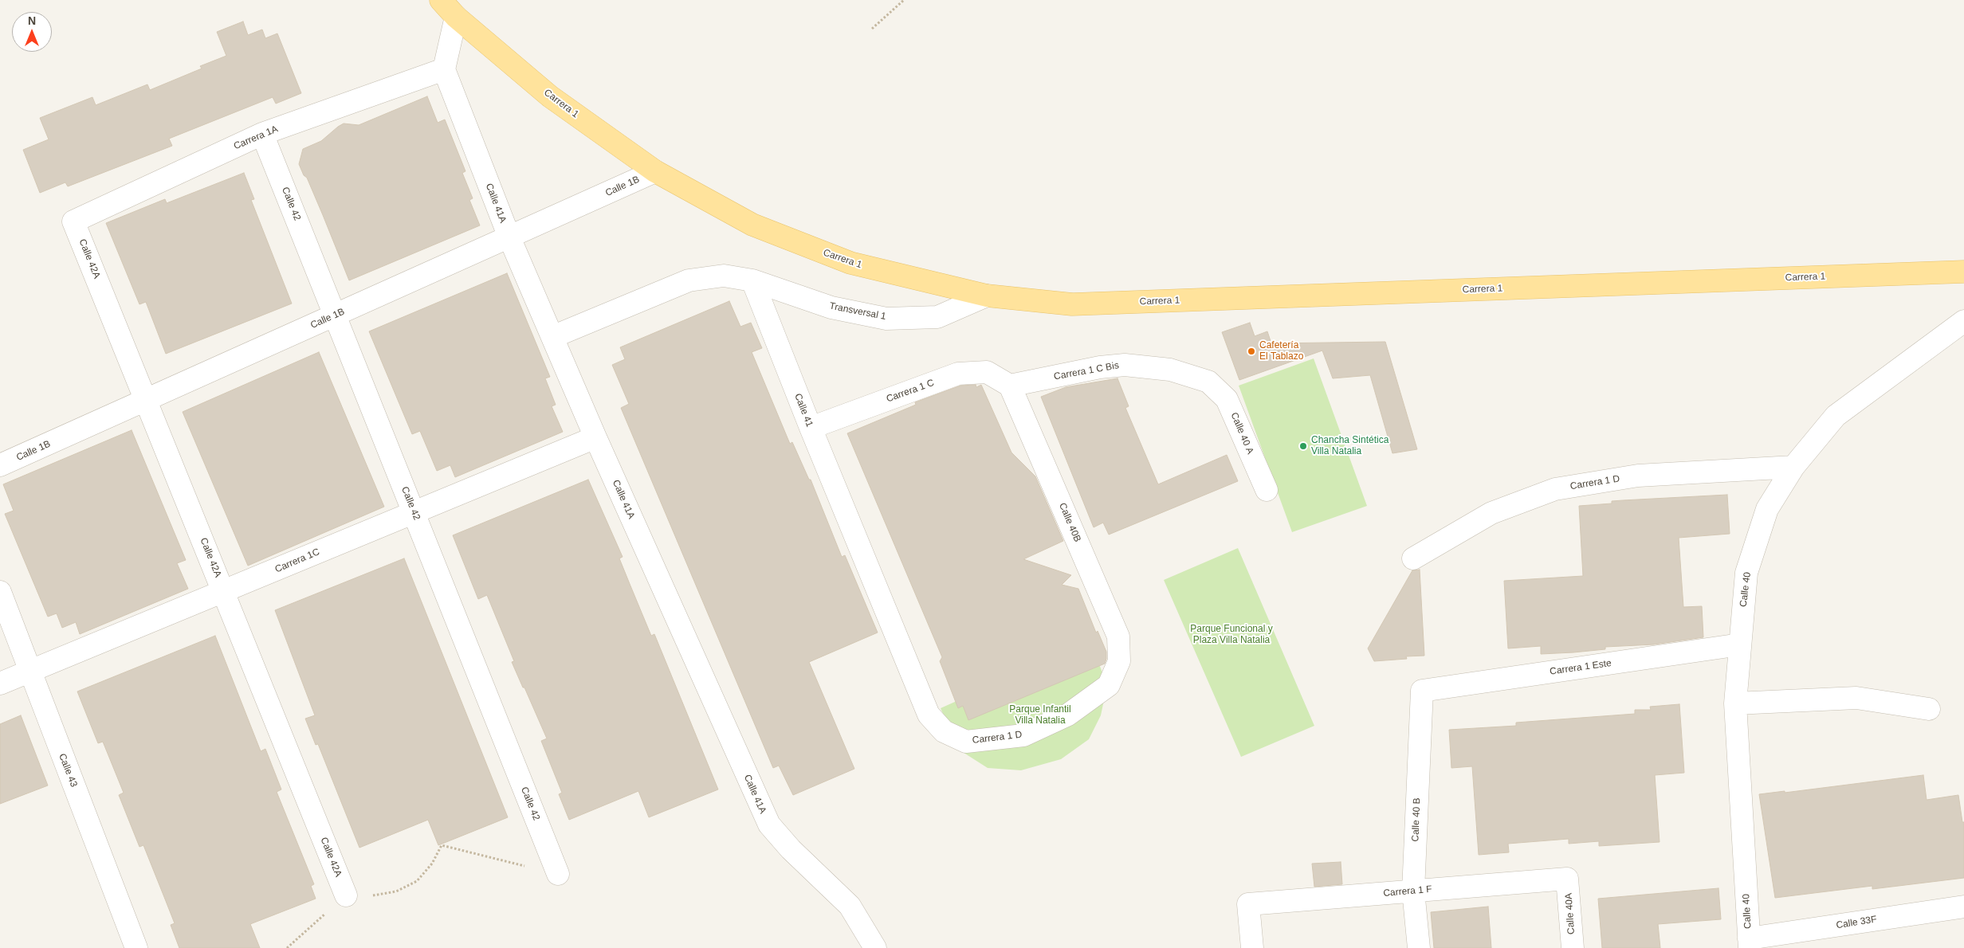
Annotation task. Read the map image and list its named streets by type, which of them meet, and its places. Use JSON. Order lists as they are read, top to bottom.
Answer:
{
  "streets": {
    "main road": ["Carrera 1"],
    "street": [
      "Carrera 1A",
      "Calle 1B",
      "Calle 41A",
      "Calle 42",
      "Calle 42A",
      "Transversal 1",
      "Carrera 1 C Bis",
      "Carrera 1 C",
      "Calle 41",
      "Calle 40 A",
      "Carrera 1 D",
      "Calle 40B",
      "Carrera 1C",
      "Calle 40",
      "Carrera 1 Este",
      "Calle 43",
      "Calle 40 B",
      "Carrera 1 F",
      "Calle 40A",
      "Calle 33F"
    ]
  },
  "crossings": [
    ["Carrera 1", "Calle 1B"],
    ["Carrera 1", "Transversal 1"],
    ["Carrera 1A", "Calle 41A"],
    ["Carrera 1A", "Calle 42"],
    ["Carrera 1A", "Calle 42A"],
    ["Calle 1B", "Calle 41A"],
    ["Calle 1B", "Calle 42"],
    ["Calle 1B", "Calle 42A"],
    ["Calle 41A", "Carrera 1C"],
    ["Calle 42", "Carrera 1C"],
    ["Calle 42A", "Carrera 1C"],
    ["Transversal 1", "Calle 41"],
    ["Carrera 1 C Bis", "Carrera 1 C"],
    ["Carrera 1 C Bis", "Calle 40 A"],
    ["Carrera 1 C Bis", "Calle 40B"],
    ["Carrera 1 C", "Calle 41"],
    ["Carrera 1 C", "Calle 40B"],
    ["Calle 41", "Carrera 1 D"],
    ["Carrera 1 D", "Calle 40B"],
    ["Carrera 1 D", "Calle 40"],
    ["Carrera 1C", "Calle 43"],
    ["Calle 40", "Carrera 1 Este"],
    ["Calle 40", "Calle 33F"],
    ["Carrera 1 Este", "Calle 40 B"],
    ["Calle 40 B", "Carrera 1 F"],
    ["Carrera 1 F", "Calle 40A"]
  ],
  "parks": ["Parque Funcional y Plaza Villa Natalia", "Parque Infantil Villa Natalia"],
  "places": ["Cafetería El Tablazo", "Chancha Sintética Villa Natalia"],
  "north": "top"
}
